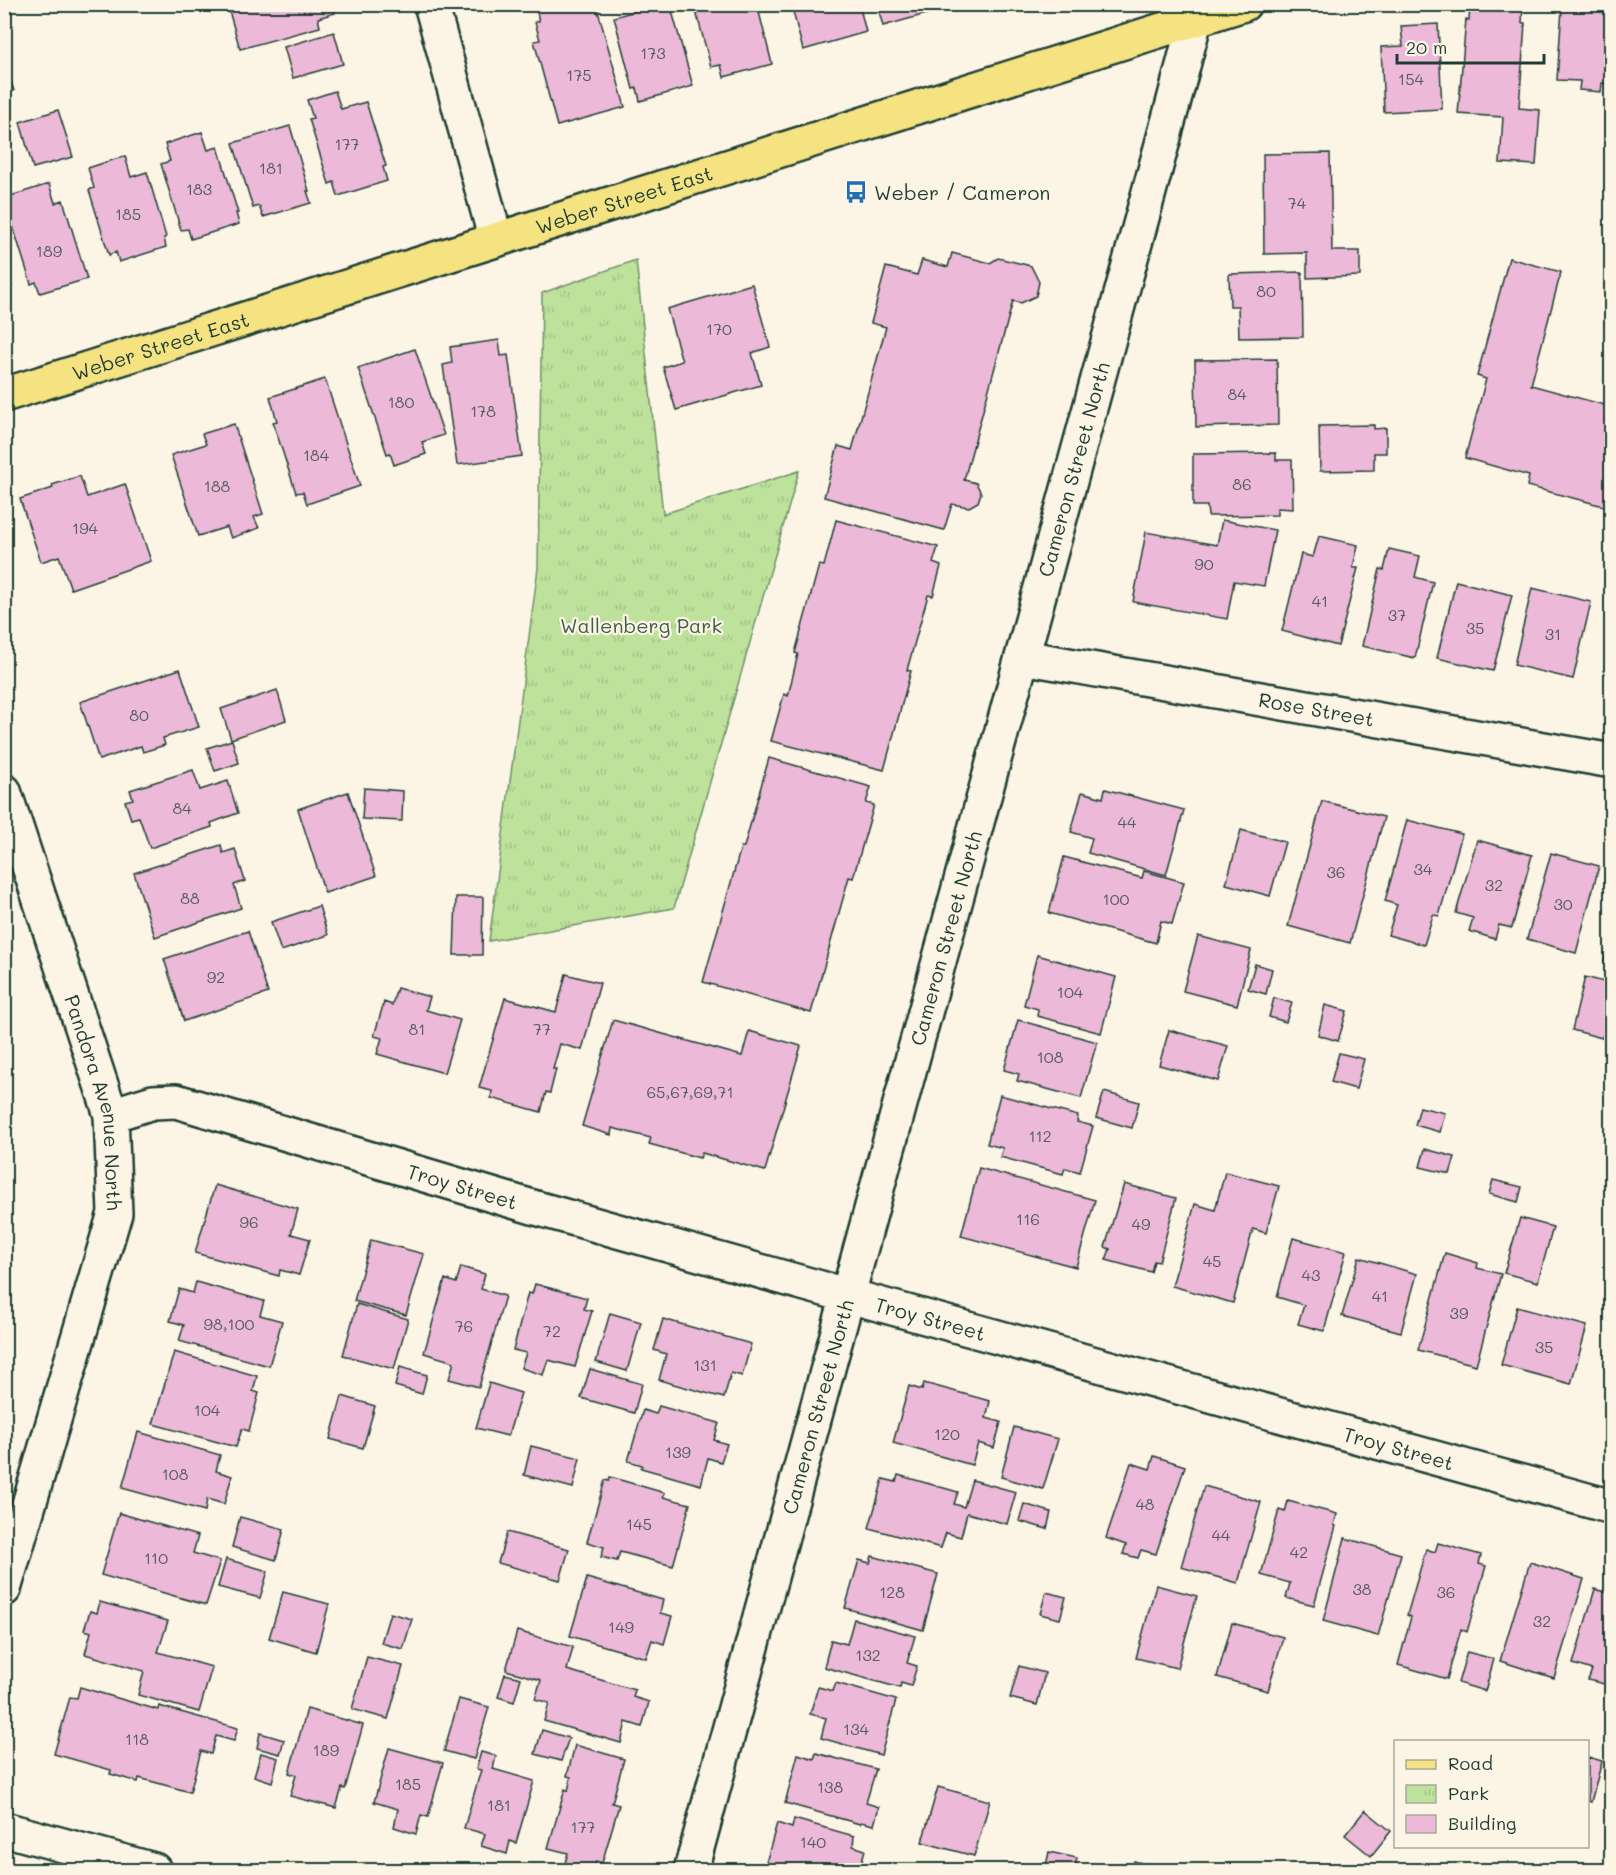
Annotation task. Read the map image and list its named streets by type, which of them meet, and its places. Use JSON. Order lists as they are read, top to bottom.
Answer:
{
  "streets": {
    "main road": ["Weber Street East"],
    "street": [
      "Cameron Street North",
      "Rose Street",
      "Pandora Avenue North",
      "Troy Street"
    ]
  },
  "crossings": [
    ["Weber Street East", "Cameron Street North"],
    ["Cameron Street North", "Rose Street"],
    ["Cameron Street North", "Troy Street"],
    ["Pandora Avenue North", "Troy Street"]
  ],
  "parks": ["Wallenberg Park"],
  "places": {
    "bus stop": ["Weber / Cameron"]
  },
  "house_numbers": [
    "173",
    "175",
    "154",
    "177",
    "181",
    "183",
    "74",
    "185",
    "189",
    "80",
    "170",
    "84",
    "180",
    "178",
    "184",
    "86",
    "188",
    "194",
    "90",
    "41",
    "37",
    "35",
    "31",
    "80",
    "84",
    "44",
    "34",
    "36",
    "32",
    "88",
    "100",
    "30",
    "92",
    "104",
    "81",
    "77",
    "108",
    "65,67,69,71",
    "112",
    "116",
    "96",
    "49",
    "45",
    "43",
    "41",
    "39",
    "98,100",
    "76",
    "72",
    "35",
    "131",
    "104",
    "120",
    "139",
    "108",
    "48",
    "145",
    "44",
    "42",
    "110",
    "38",
    "128",
    "36",
    "32",
    "149",
    "132",
    "134",
    "118",
    "189",
    "185",
    "138",
    "181",
    "177",
    "140"
  ],
  "legend": ["Road", "Park", "Building"],
  "scale_bar": "20 m"
}
